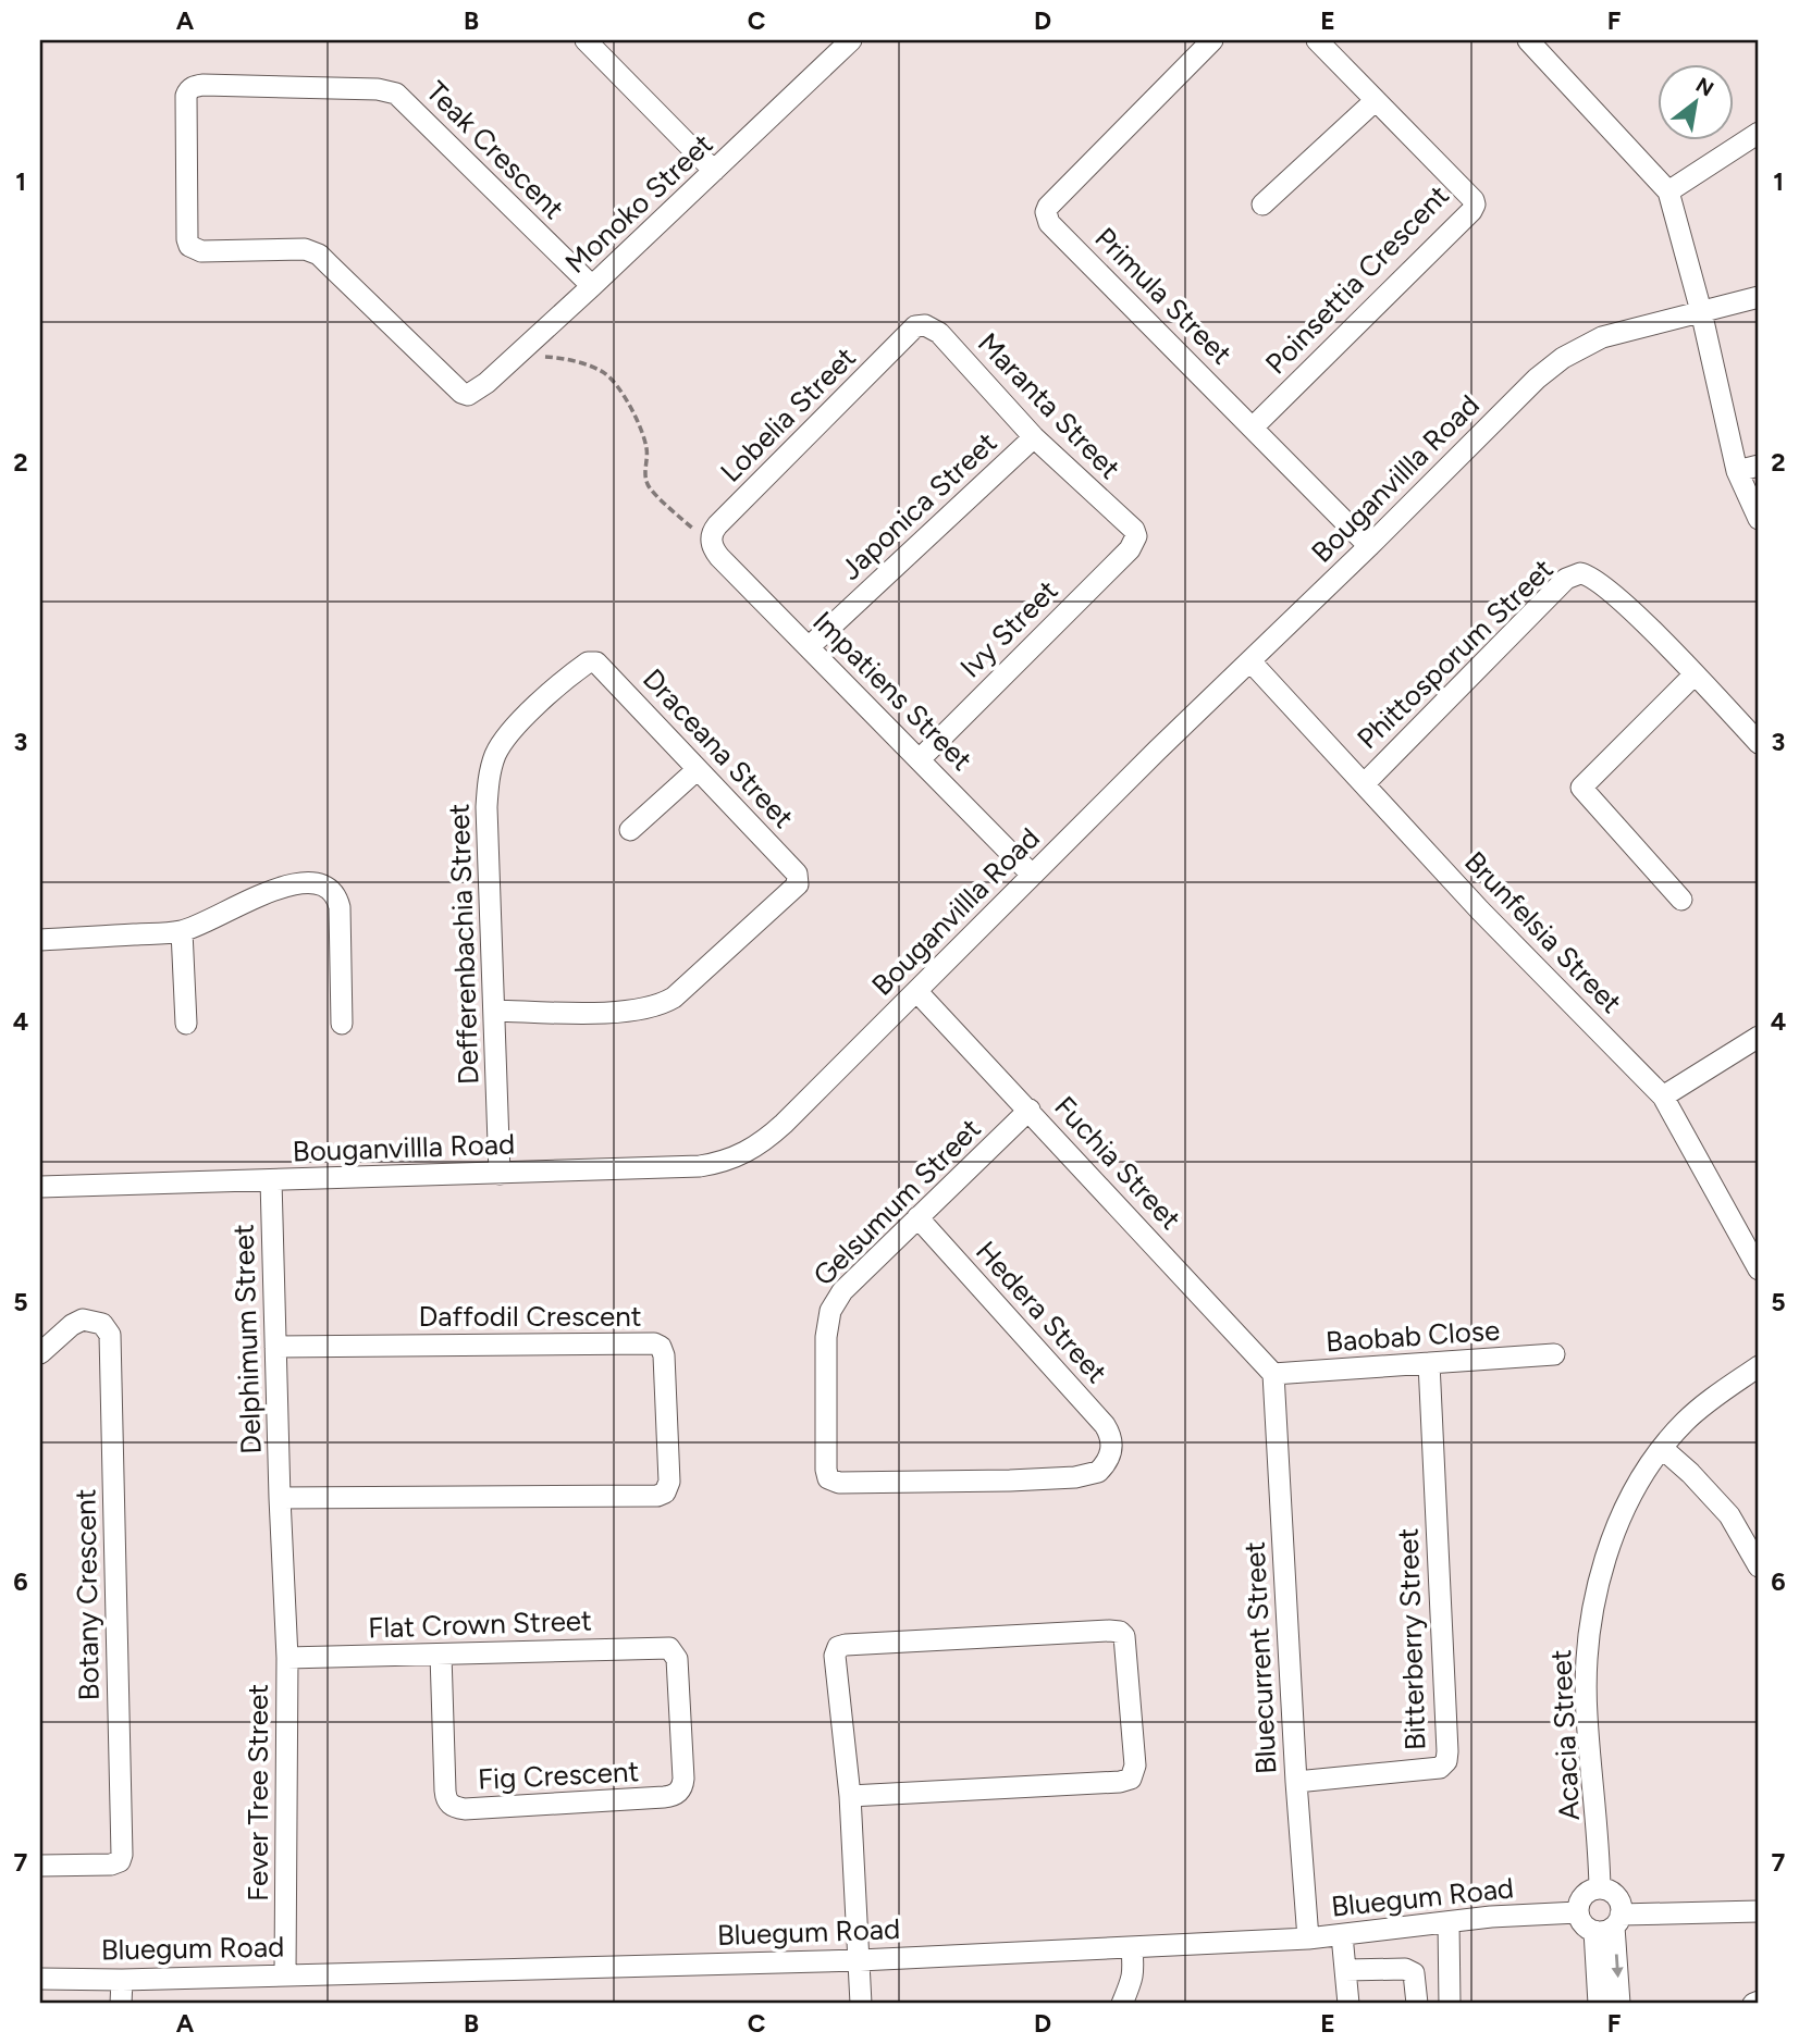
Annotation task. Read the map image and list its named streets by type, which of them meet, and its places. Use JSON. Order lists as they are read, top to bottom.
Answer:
{
  "streets": {
    "street": [
      "Teak Crescent",
      "Monoko Street",
      "Poinsettia Crescent",
      "Primula Street",
      "Maranta Street",
      "Lobelia Street",
      "Bouganvillla Road",
      "Japonica Street",
      "Ivy Street",
      "Phittosporum Street",
      "Impatiens Street",
      "Draceana Street",
      "Brunfelsia Street",
      "Defferenbachia Street",
      "Fuchia Street",
      "Gelsumum Street",
      "Hedera Street",
      "Daffodil Crescent",
      "Baobab Close",
      "Delphimum Street",
      "Botany Crescent",
      "Flat Crown Street",
      "Bitterberry Street",
      "Bluecurrent Street",
      "Acacia Street",
      "Fig Crescent",
      "Fever Tree Street",
      "Bluegum Road"
    ]
  },
  "crossings": [
    ["Teak Crescent", "Monoko Street"],
    ["Poinsettia Crescent", "Primula Street"],
    ["Primula Street", "Bouganvillla Road"],
    ["Maranta Street", "Lobelia Street"],
    ["Maranta Street", "Japonica Street"],
    ["Maranta Street", "Ivy Street"],
    ["Lobelia Street", "Impatiens Street"],
    ["Bouganvillla Road", "Impatiens Street"],
    ["Bouganvillla Road", "Brunfelsia Street"],
    ["Bouganvillla Road", "Defferenbachia Street"],
    ["Bouganvillla Road", "Fuchia Street"],
    ["Bouganvillla Road", "Delphimum Street"],
    ["Japonica Street", "Impatiens Street"],
    ["Ivy Street", "Impatiens Street"],
    ["Phittosporum Street", "Brunfelsia Street"],
    ["Draceana Street", "Defferenbachia Street"],
    ["Fuchia Street", "Gelsumum Street"],
    ["Fuchia Street", "Baobab Close"],
    ["Fuchia Street", "Bluecurrent Street"],
    ["Gelsumum Street", "Hedera Street"],
    ["Daffodil Crescent", "Delphimum Street"],
    ["Baobab Close", "Bitterberry Street"],
    ["Baobab Close", "Bluecurrent Street"],
    ["Delphimum Street", "Flat Crown Street"],
    ["Delphimum Street", "Fever Tree Street"],
    ["Flat Crown Street", "Fig Crescent"],
    ["Flat Crown Street", "Fever Tree Street"],
    ["Bitterberry Street", "Bluecurrent Street"],
    ["Bluecurrent Street", "Bluegum Road"],
    ["Acacia Street", "Bluegum Road"],
    ["Fever Tree Street", "Bluegum Road"]
  ],
  "north": "top right",
  "grid": {
    "columns": [
      "A",
      "B",
      "C",
      "D",
      "E",
      "F"
    ],
    "rows": [
      "1",
      "2",
      "3",
      "4",
      "5",
      "6",
      "7"
    ]
  }
}
